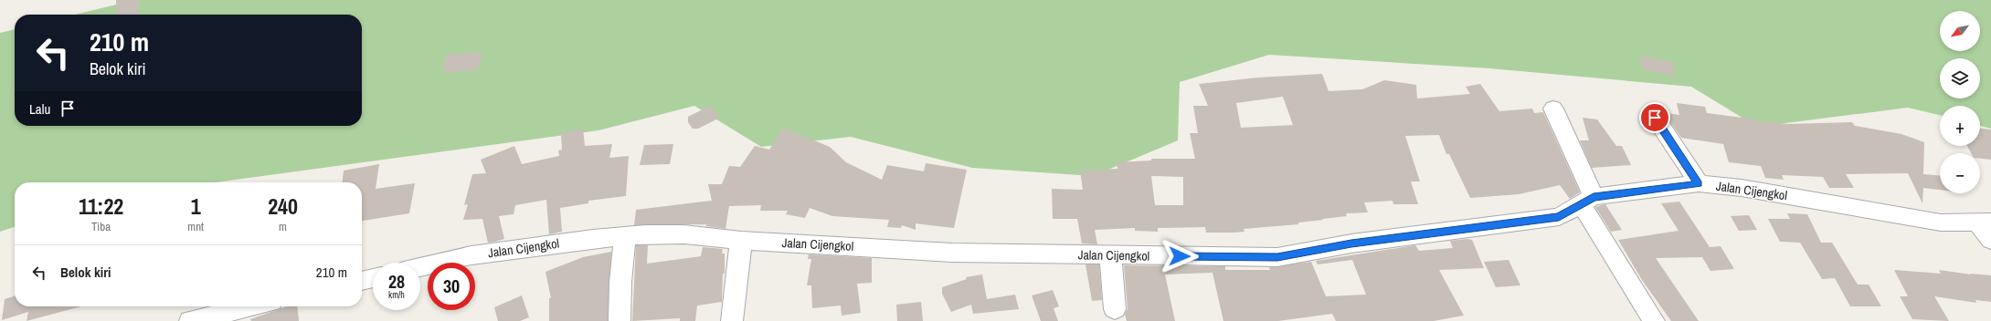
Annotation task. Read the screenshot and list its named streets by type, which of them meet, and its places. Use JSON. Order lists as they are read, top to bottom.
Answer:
{
  "streets": {
    "street": ["Jalan Cijengkol"]
  },
  "north": "bottom left",
  "page": {
    "map_buttons": ["+", "−"],
    "turn": ["210 m", "Belok kiri"],
    "then": "Lalu",
    "eta": [
      "11:22",
      "Tiba",
      "1",
      "mnt",
      "240",
      "m"
    ],
    "list": [
      {
        "name": "Belok kiri",
        "value": "210 m"
      }
    ],
    "speed": "28 km/h",
    "limit": "30"
  }
}
